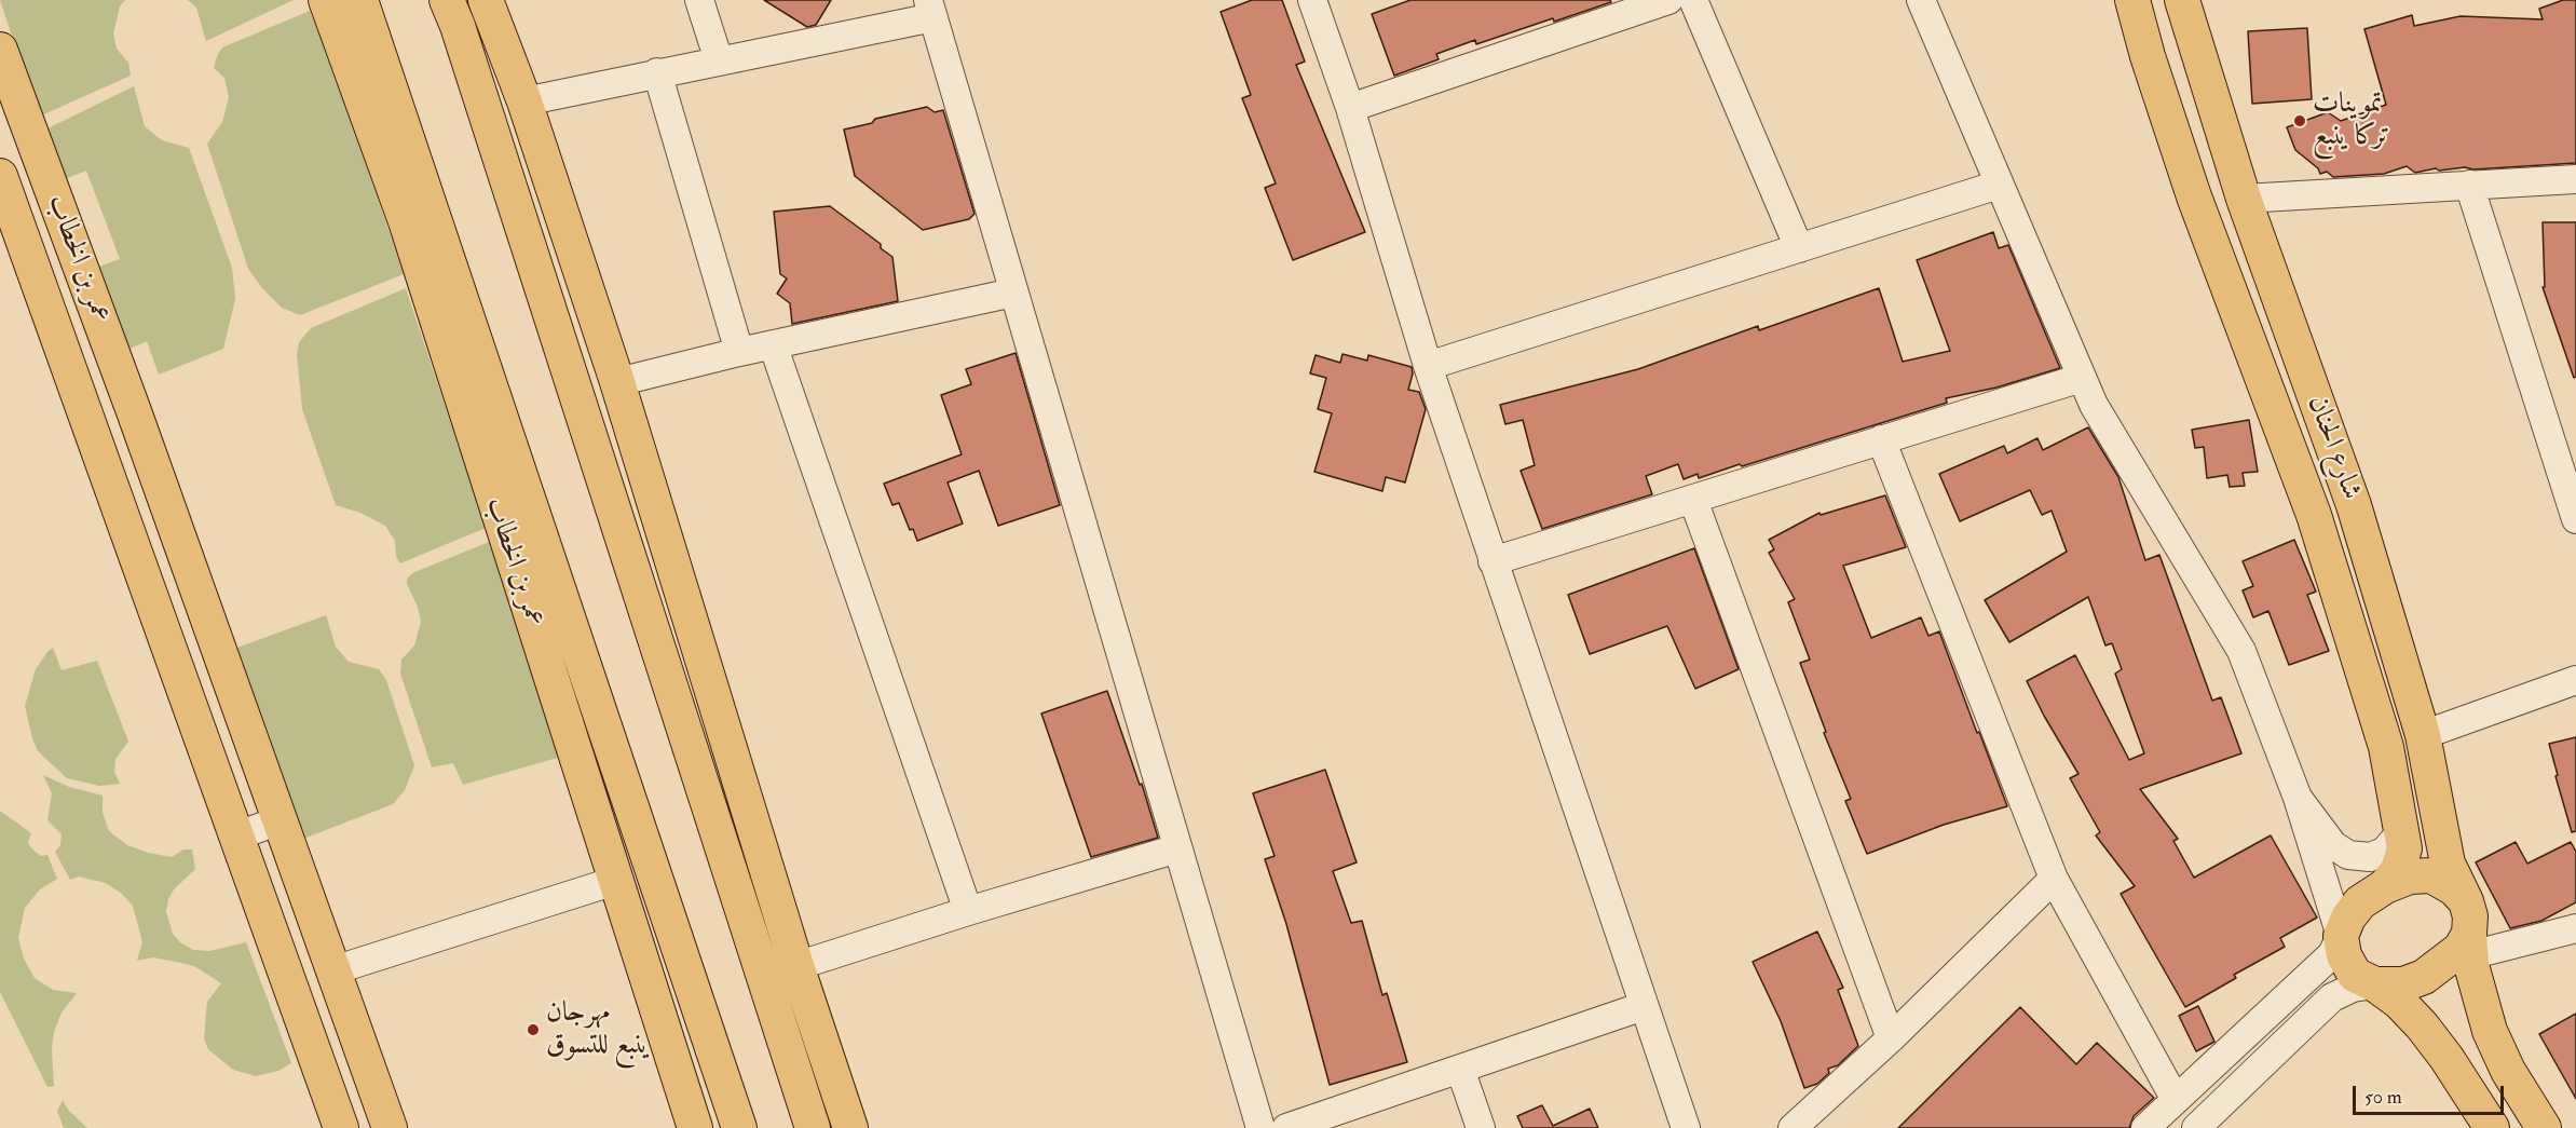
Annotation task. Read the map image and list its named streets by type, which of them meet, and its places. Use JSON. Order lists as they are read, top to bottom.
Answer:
{
  "streets": {
    "main road": ["عمر بن الخطاب", "شارع الحنان"]
  },
  "places": ["تموينات تركا ينبع", "مهرجان ينبع للتسوق"],
  "scale_bar": "50 m"
}
